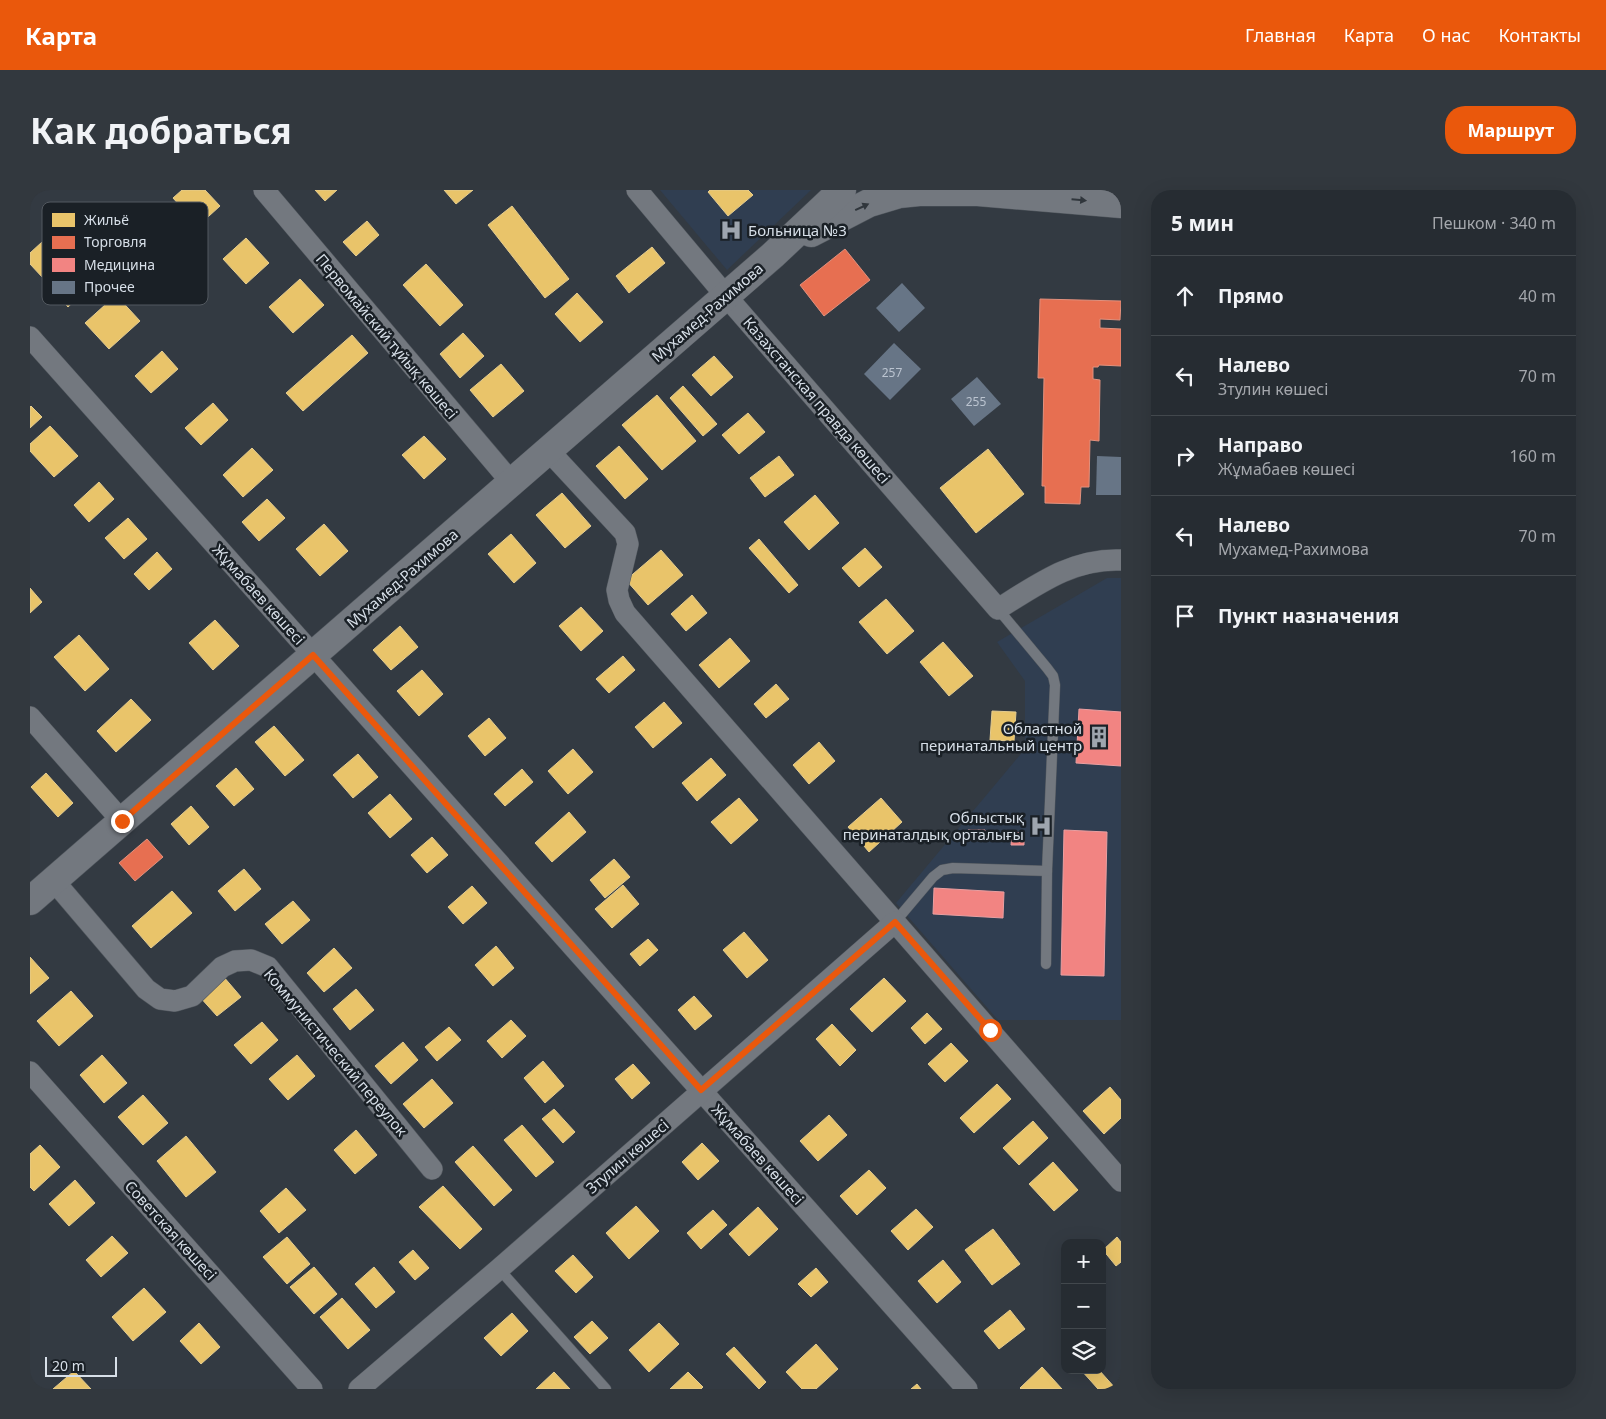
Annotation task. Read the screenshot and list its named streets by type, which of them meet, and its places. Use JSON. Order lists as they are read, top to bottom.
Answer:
{
  "streets": {
    "street": [
      "Мухамед-Рахимова",
      "Первомайский тұйық көшесі",
      "Казахстанская правда көшесі",
      "Жұмабаев көшесі",
      "Коммунистический переулок",
      "Зтулин көшесі",
      "Советская көшесі"
    ]
  },
  "crossings": [
    ["Мухамед-Рахимова", "Первомайский тұйық көшесі"],
    ["Мухамед-Рахимова", "Казахстанская правда көшесі"],
    ["Мухамед-Рахимова", "Жұмабаев көшесі"],
    ["Мухамед-Рахимова", "Коммунистический переулок"],
    ["Жұмабаев көшесі", "Зтулин көшесі"]
  ],
  "places": {
    "hospital": ["Больница №3", "Облыстық перинаталдық орталығы"],
    "building": ["Областной перинатальный центр"]
  },
  "house_numbers": ["257", "255"],
  "legend": [
    "Жильё",
    "Торговля",
    "Медицина",
    "Прочее"
  ],
  "scale_bar": "20 m",
  "page": {
    "header": "Карта",
    "nav": [
      "Главная",
      "Карта",
      "О нас",
      "Контакты"
    ],
    "buttons": "Маршрут",
    "title": "Как добраться",
    "heading": ["5 мин", "Пешком · 340 m"],
    "list": [
      ["Прямо", "40 m"],
      ["Налево", "Зтулин көшесі", "70 m"],
      ["Направо", "Жұмабаев көшесі", "160 m"],
      ["Налево", "Мухамед-Рахимова", "70 m"],
      "Пункт назначения"
    ],
    "map_buttons": ["+", "−"],
    "scale": "20 m"
  }
}
